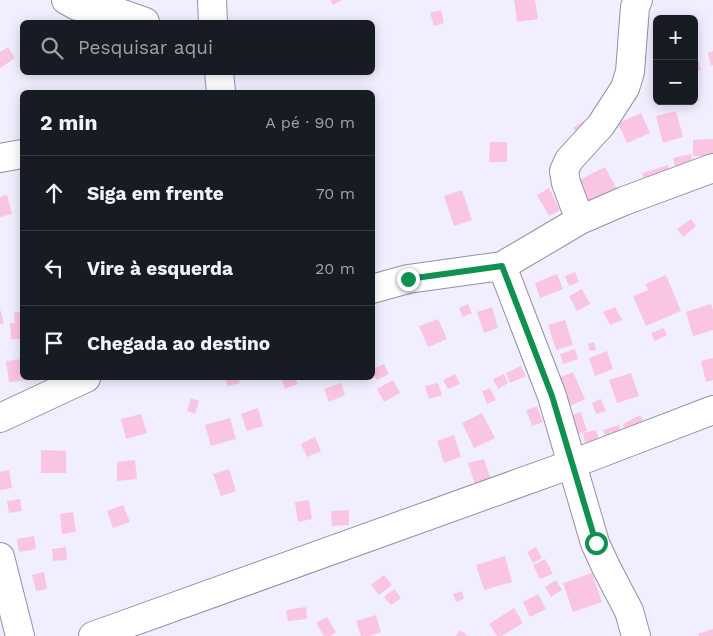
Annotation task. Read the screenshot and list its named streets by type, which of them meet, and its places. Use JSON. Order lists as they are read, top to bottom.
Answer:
{
  "page": {
    "map_buttons": ["+", "−"],
    "search": "Pesquisar aqui",
    "heading": ["2 min", "A pé · 90 m"],
    "list": [
      ["Siga em frente", "70 m"],
      ["Vire à esquerda", "20 m"],
      "Chegada ao destino"
    ]
  }
}
